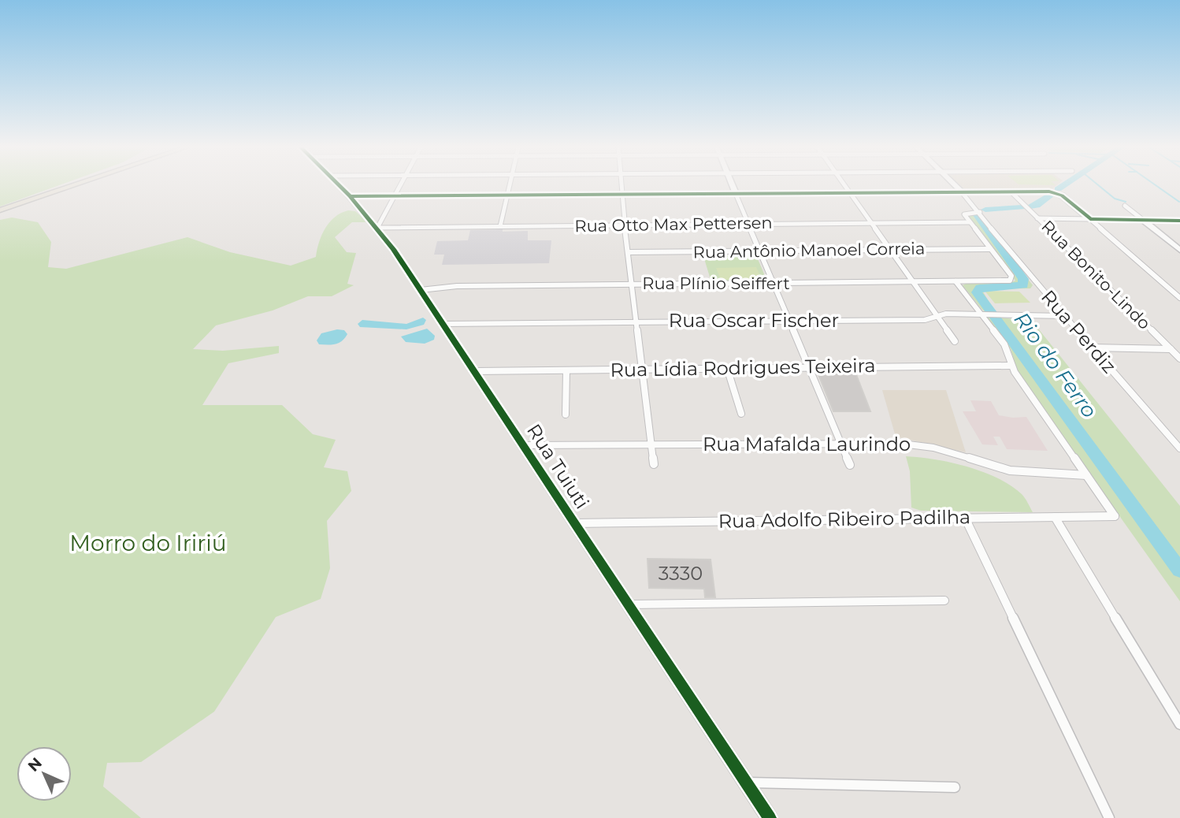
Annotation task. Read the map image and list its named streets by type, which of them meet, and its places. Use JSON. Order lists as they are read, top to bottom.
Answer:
{
  "streets": {
    "main road": ["Rua Tuiuti"],
    "street": [
      "Rua Otto Max Pettersen",
      "Rua Antônio Manoel Correia",
      "Rua Bonito-Lindo",
      "Rua Plínio Seiffert",
      "Rua Oscar Fischer",
      "Rua Perdiz",
      "Rua Lídia Rodrigues Teixeira",
      "Rua Mafalda Laurindo",
      "Rua Adolfo Ribeiro Padilha"
    ]
  },
  "crossings": [
    ["Rua Otto Max Pettersen", "Rua Tuiuti"],
    ["Rua Antônio Manoel Correia", "Rua Plínio Seiffert"],
    ["Rua Plínio Seiffert", "Rua Tuiuti"],
    ["Rua Oscar Fischer", "Rua Perdiz"],
    ["Rua Oscar Fischer", "Rua Tuiuti"],
    ["Rua Lídia Rodrigues Teixeira", "Rua Tuiuti"],
    ["Rua Mafalda Laurindo", "Rua Tuiuti"],
    ["Rua Mafalda Laurindo", "Rua Adolfo Ribeiro Padilha"],
    ["Rua Tuiuti", "Rua Adolfo Ribeiro Padilha"]
  ],
  "water": ["Rio do Ferro"],
  "parks": ["Morro do Iririú"],
  "house_numbers": ["3330"],
  "north": "top left"
}
